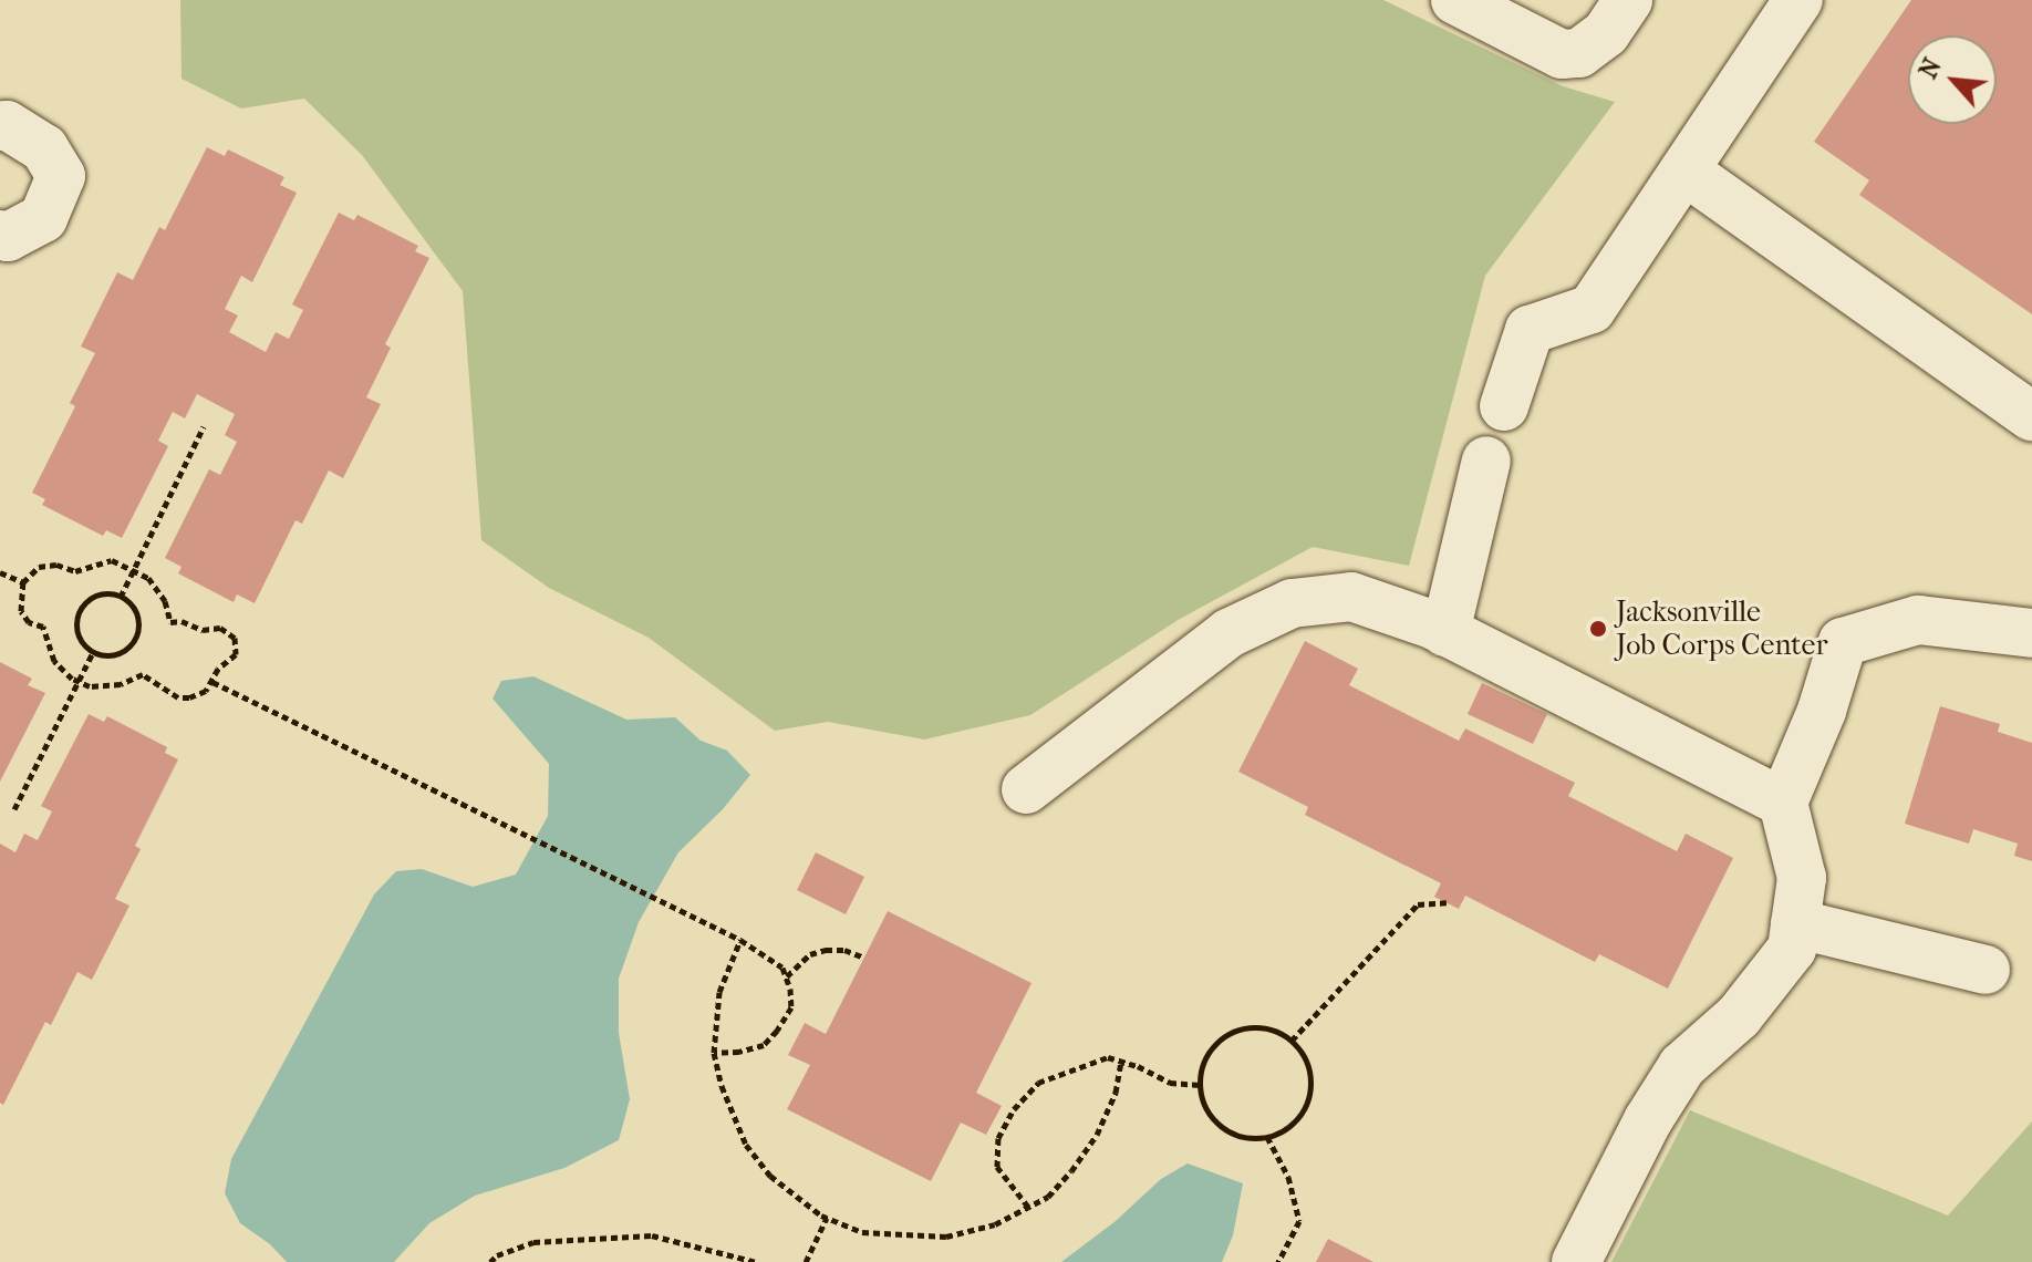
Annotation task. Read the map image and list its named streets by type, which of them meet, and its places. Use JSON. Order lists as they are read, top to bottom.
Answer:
{
  "places": ["Jacksonville Job Corps Center"],
  "north": "top left"
}
